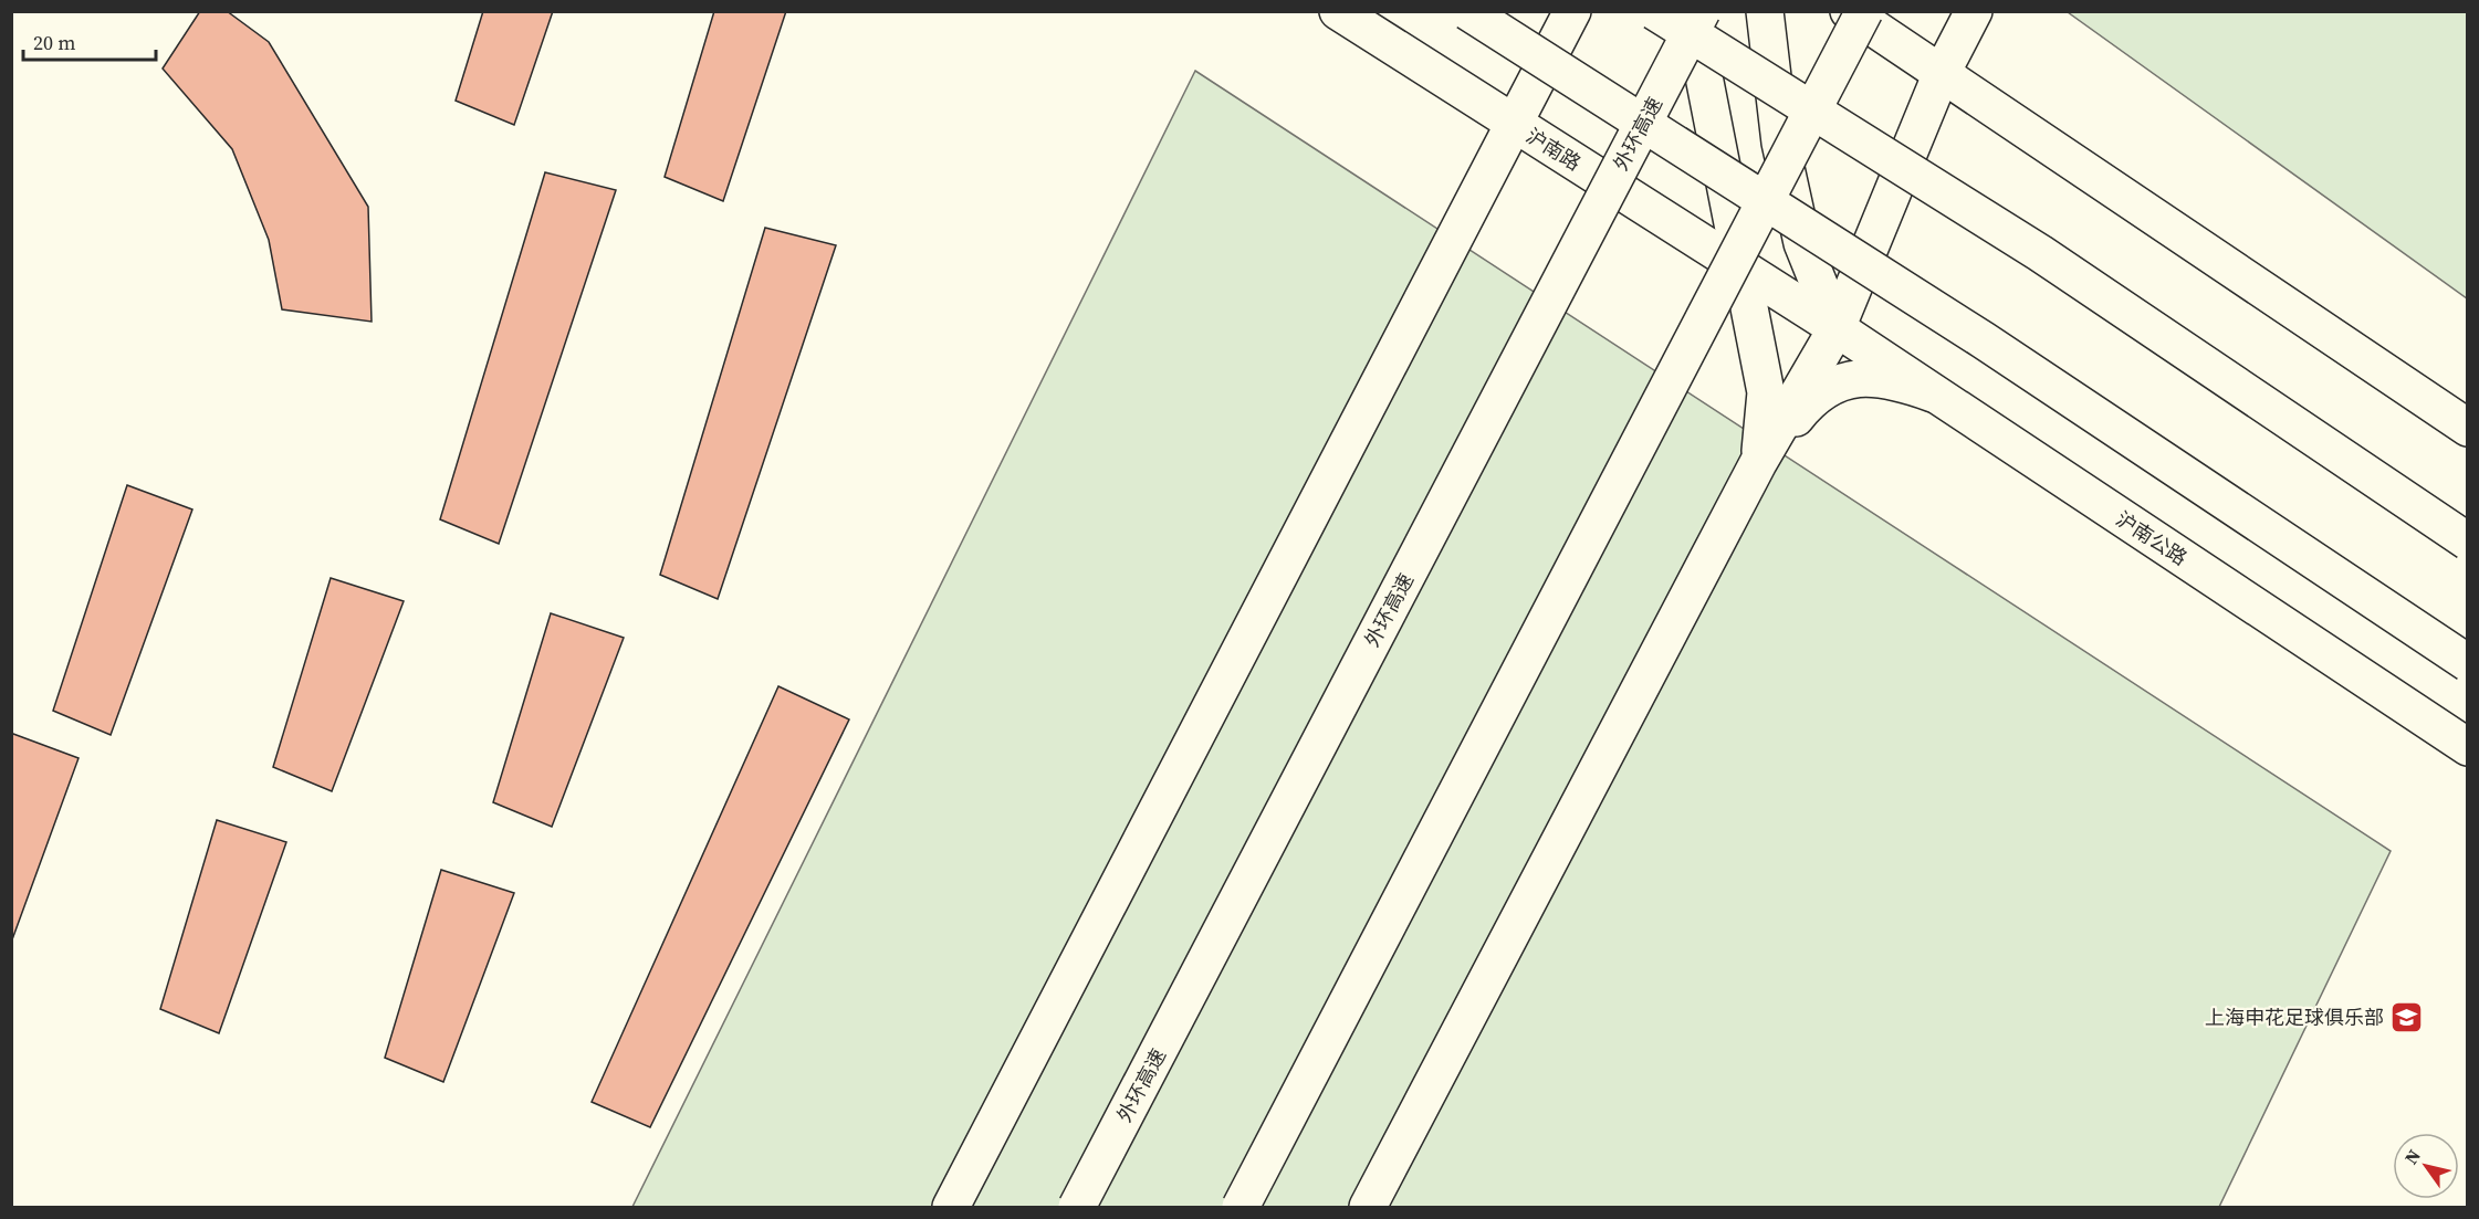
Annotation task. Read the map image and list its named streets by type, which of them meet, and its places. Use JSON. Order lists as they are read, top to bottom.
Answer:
{
  "streets": {
    "main road": ["外环高速", "沪南路", "沪南公路"]
  },
  "crossings": [
    ["沪南路", "沪南公路"]
  ],
  "places": {
    "school or university": ["上海申花足球俱乐部"]
  },
  "scale_bar": "20 m",
  "north": "top left"
}
